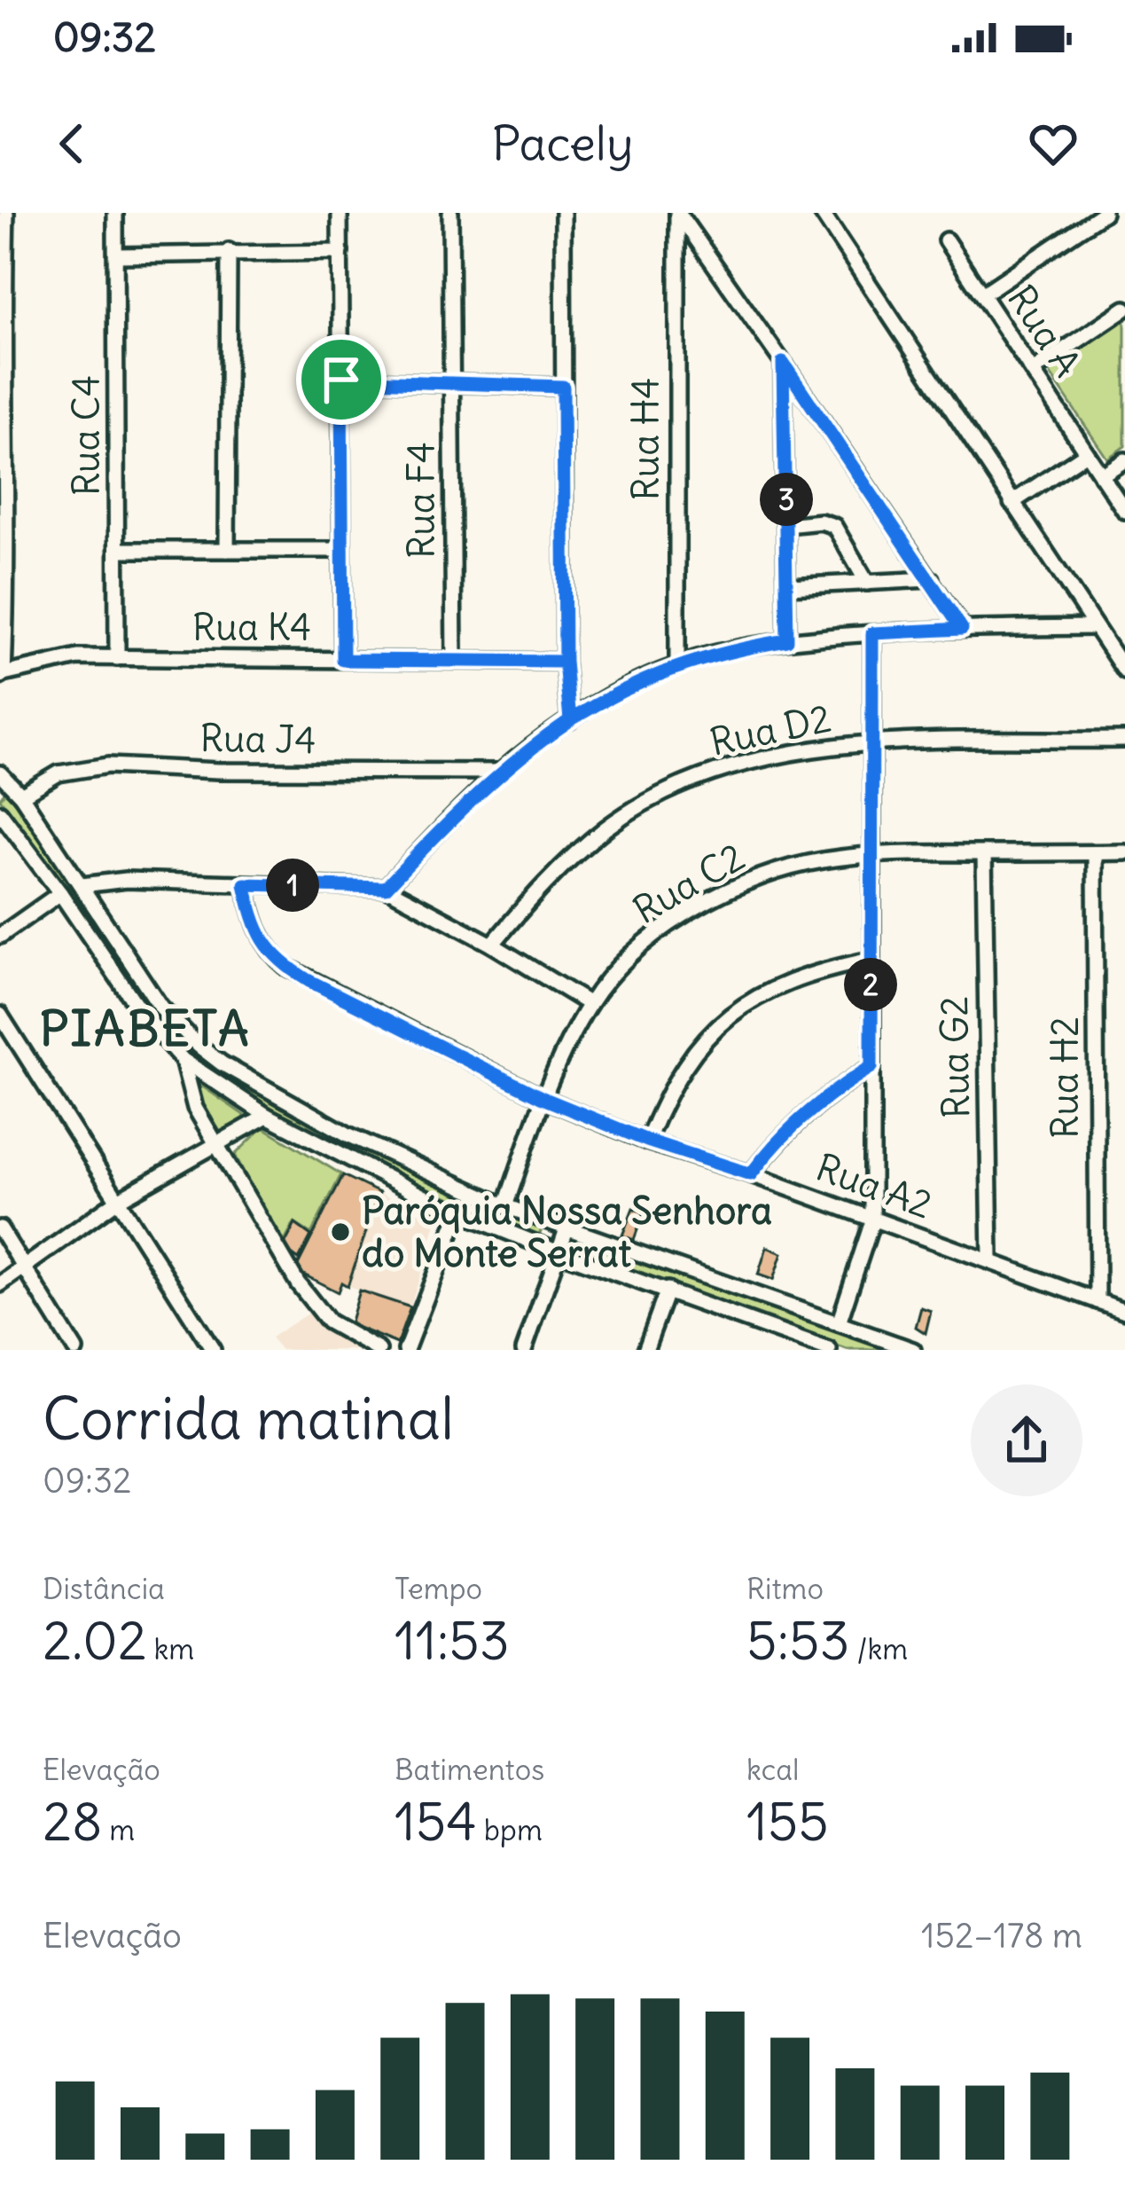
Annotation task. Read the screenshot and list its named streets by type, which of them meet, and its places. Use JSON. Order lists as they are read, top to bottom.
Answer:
{
  "streets": {
    "street": [
      "Rua A",
      "Rua C4",
      "Rua H4",
      "Rua F4",
      "Rua K4",
      "Rua D2",
      "Rua J4",
      "Rua C2",
      "Rua G2",
      "Rua H2",
      "Rua A2"
    ]
  },
  "crossings": [
    ["Rua C4", "Rua K4"],
    ["Rua F4", "Rua K4"],
    ["Rua C2", "Rua G2"],
    ["Rua C2", "Rua H2"],
    ["Rua C2", "Rua A2"],
    ["Rua G2", "Rua A2"],
    ["Rua H2", "Rua A2"]
  ],
  "districts": ["PIABETA"],
  "places": ["Paróquia Nossa Senhora do Monte Serrat"],
  "page": {
    "status": "09:32",
    "header": "Pacely",
    "pins": ["3", "1", "2"],
    "heading": ["Corrida matinal", "09:32"],
    "stats": [
      ["Distância", "2.02 km"],
      ["Tempo", "11:53"],
      ["Ritmo", "5:53 /km"],
      ["Elevação", "28 m"],
      ["Batimentos", "154 bpm"],
      ["kcal", "155"]
    ],
    "chart": ["Elevação", "152–178 m"]
  }
}
